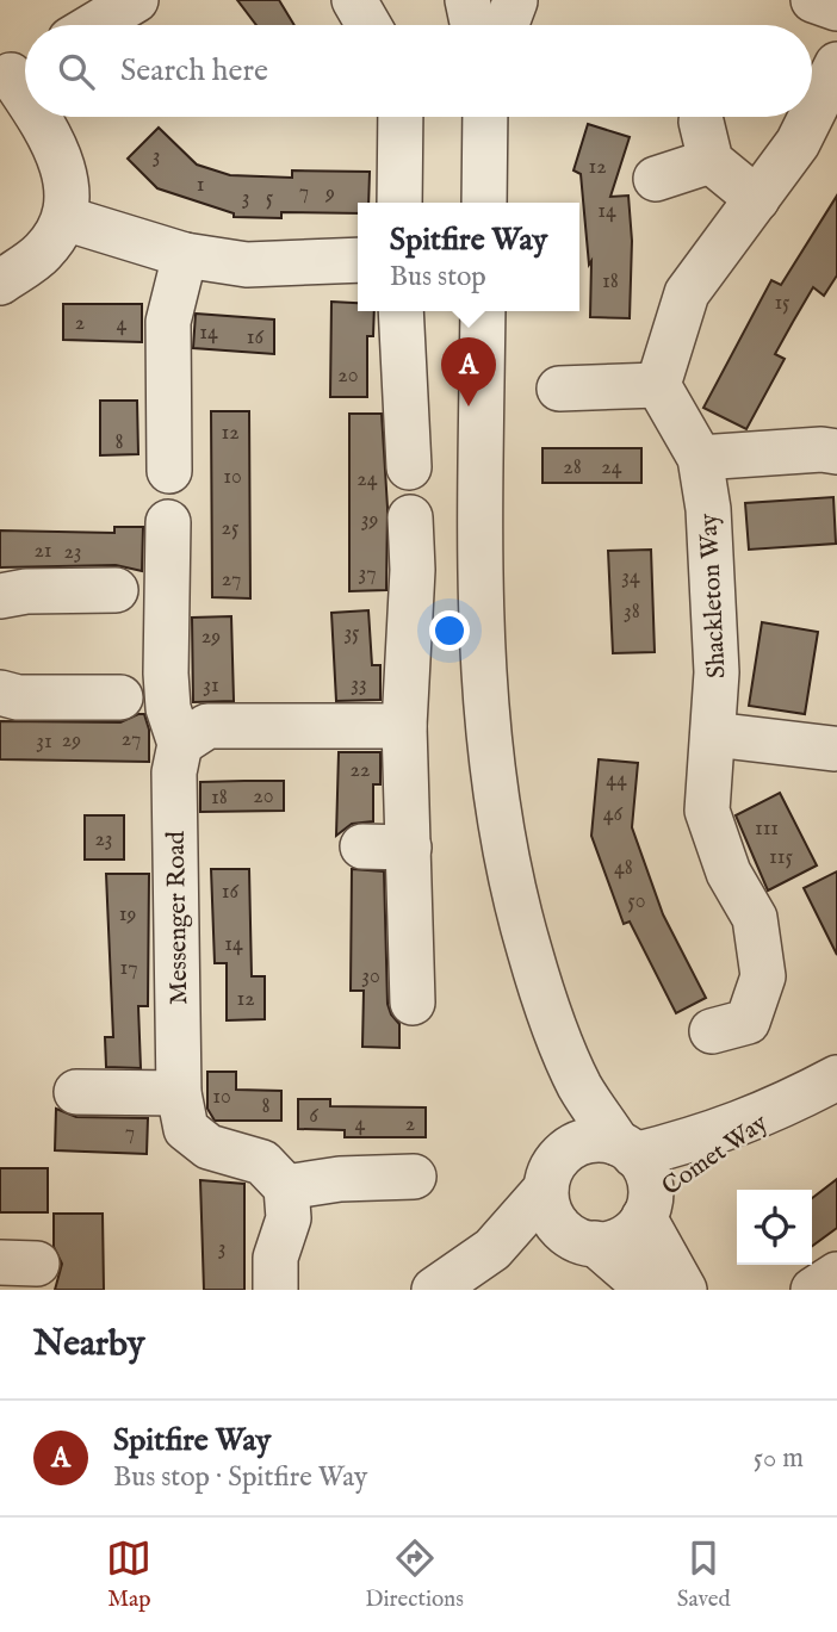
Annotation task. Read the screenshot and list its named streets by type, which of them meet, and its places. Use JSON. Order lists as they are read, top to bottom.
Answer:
{
  "streets": {
    "street": ["Shackleton Way", "Messenger Road", "Comet Way"]
  },
  "house_numbers": [
    "3",
    "12",
    "1",
    "7",
    "9",
    "3",
    "5",
    "14",
    "18",
    "15",
    "2",
    "4",
    "14",
    "16",
    "20",
    "12",
    "8",
    "28",
    "24",
    "10",
    "24",
    "39",
    "25",
    "21",
    "23",
    "37",
    "34",
    "27",
    "38",
    "35",
    "29",
    "33",
    "31",
    "27",
    "29",
    "31",
    "22",
    "44",
    "20",
    "18",
    "46",
    "111",
    "23",
    "115",
    "48",
    "16",
    "50",
    "19",
    "14",
    "17",
    "30",
    "12",
    "10",
    "8",
    "6",
    "4",
    "2",
    "7",
    "3"
  ],
  "page": {
    "search": "Search here",
    "popup": ["Spitfire Way", "Bus stop"],
    "pins": "A",
    "heading": "Nearby",
    "list": [
      {
        "mark": "A",
        "name": "Spitfire Way",
        "note": "Bus stop · Spitfire Way",
        "value": "50 m"
      }
    ],
    "nav": ["Map", "Directions", "Saved"]
  }
}
